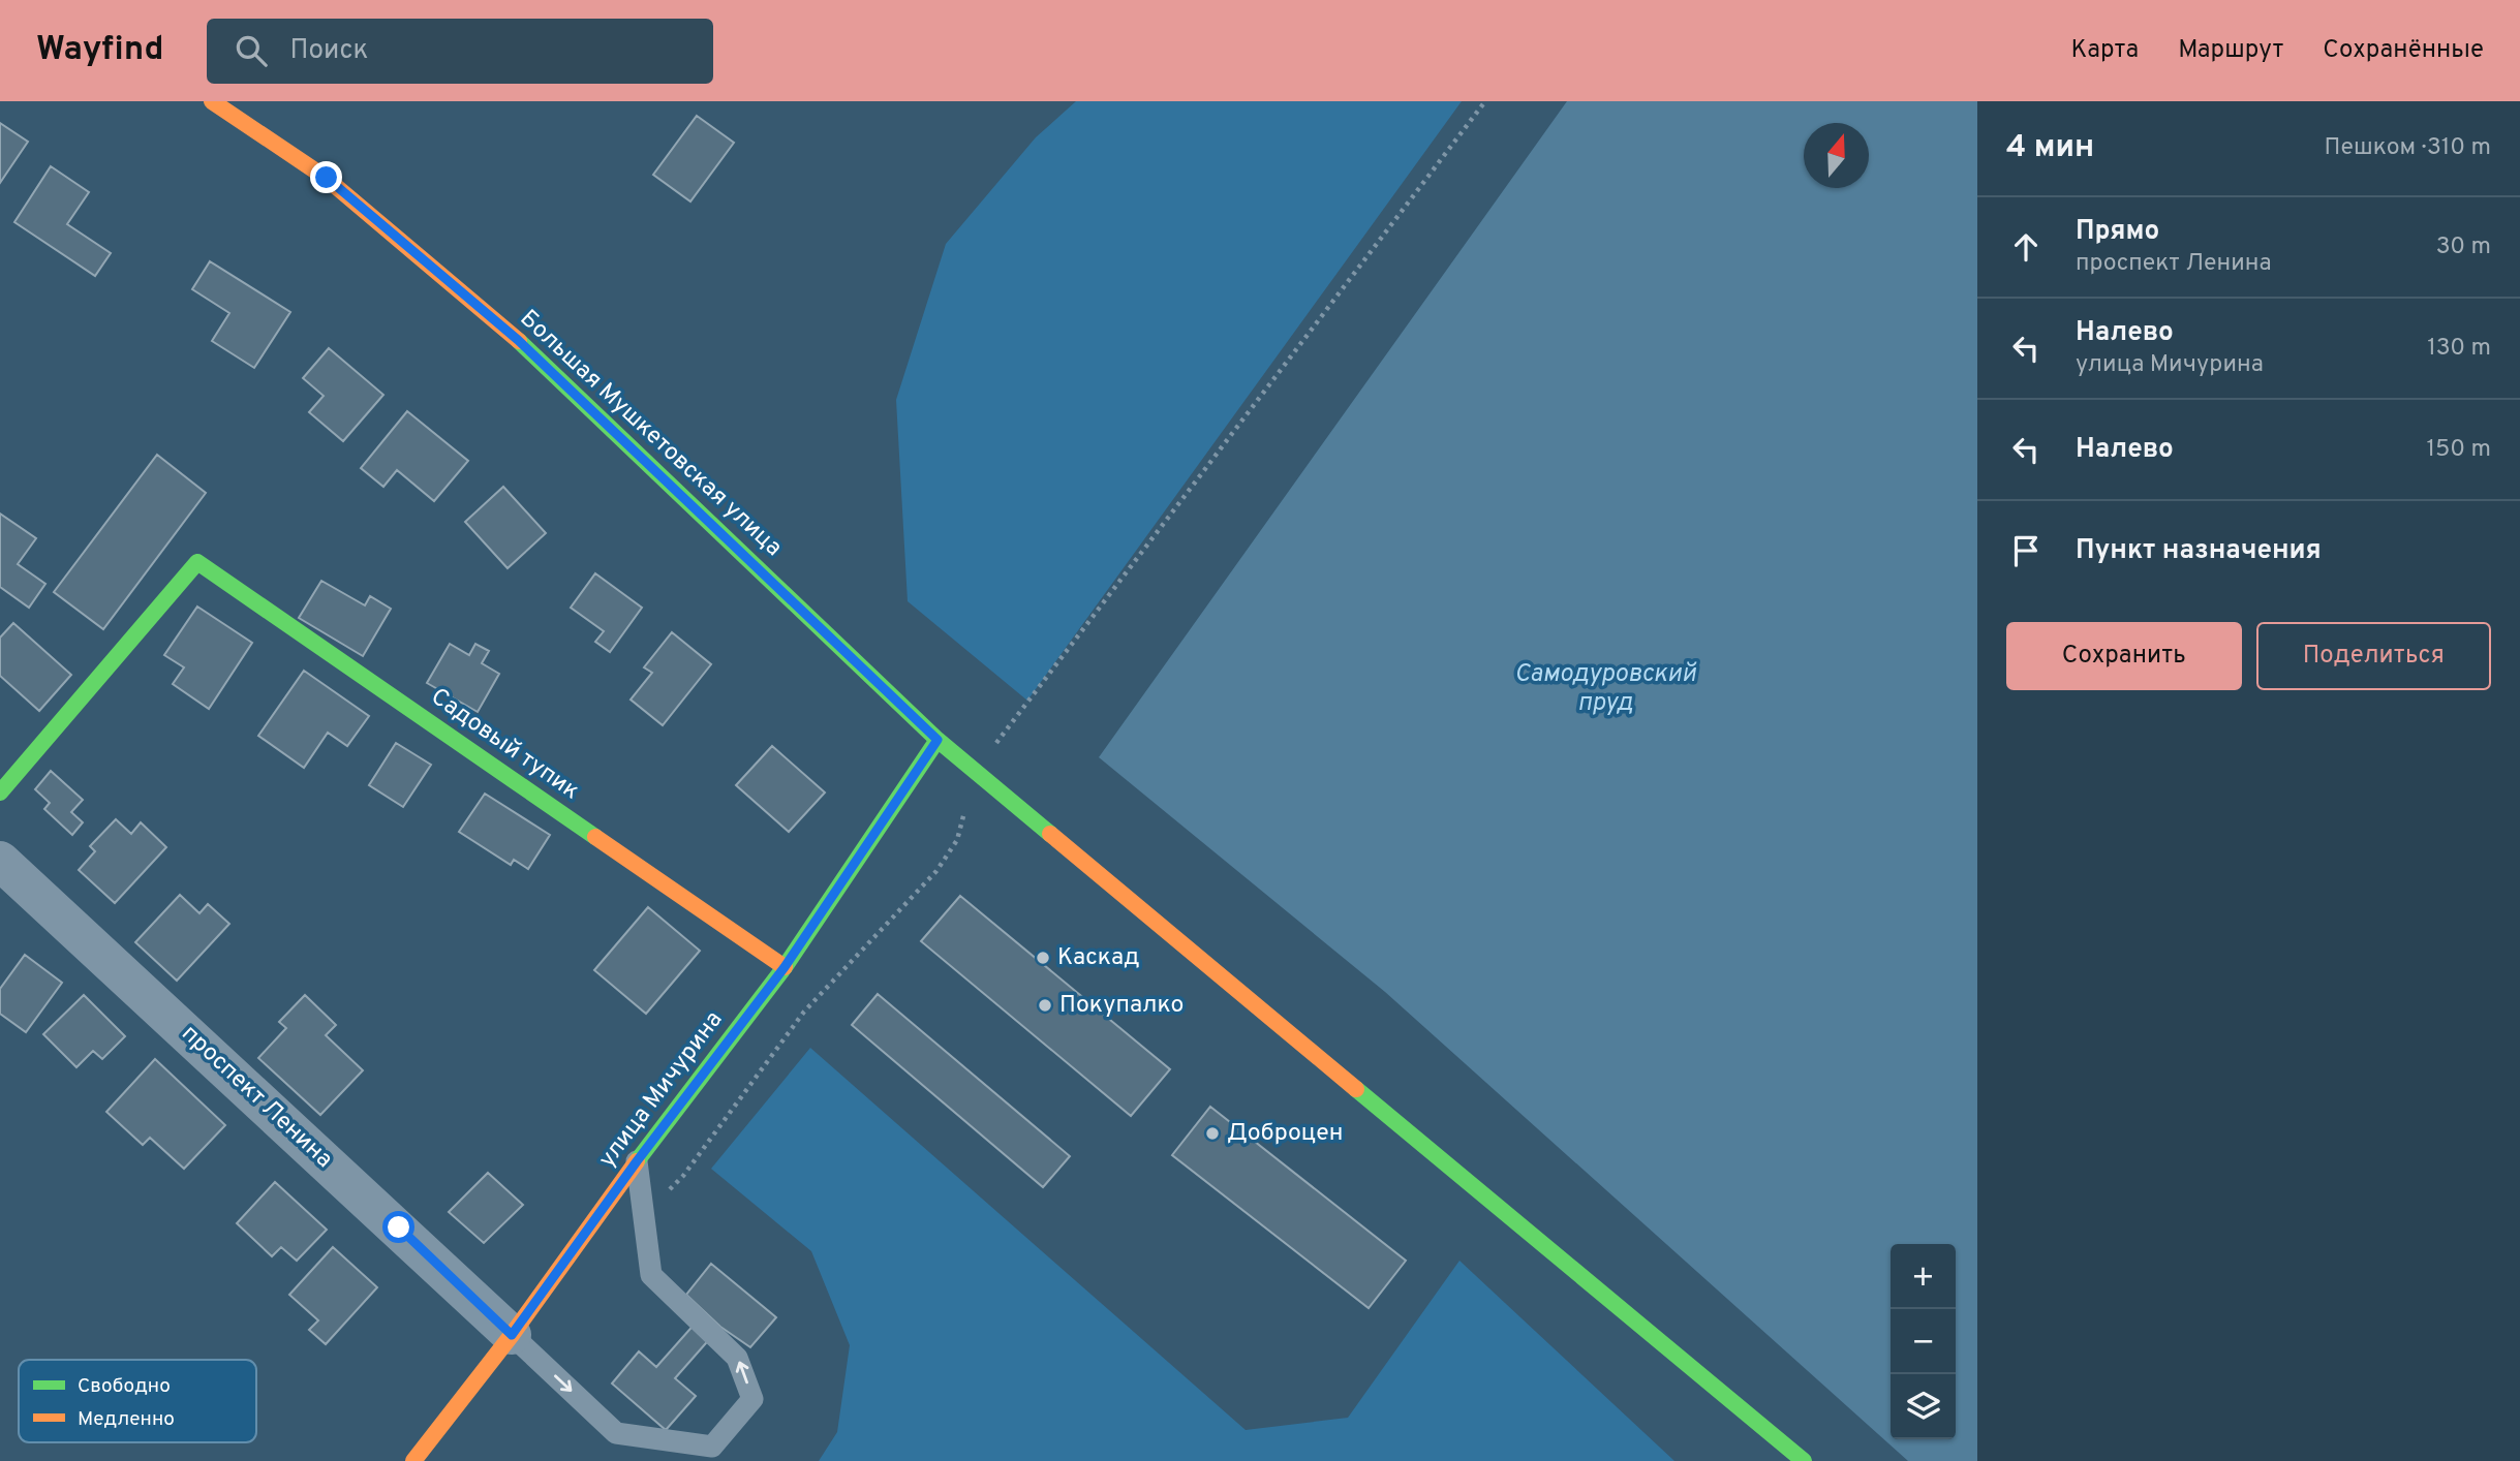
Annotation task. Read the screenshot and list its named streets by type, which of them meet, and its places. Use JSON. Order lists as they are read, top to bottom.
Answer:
{
  "streets": {
    "main road": ["Большая Мушкетовская улица", "Садовый тупик", "улица Мичурина"],
    "street": ["проспект Ленина"]
  },
  "crossings": [
    ["Большая Мушкетовская улица", "улица Мичурина"],
    ["Садовый тупик", "улица Мичурина"],
    ["улица Мичурина", "проспект Ленина"]
  ],
  "water": ["Самодуровский пруд"],
  "places": ["Каскад", "Покупалко", "Доброцен"],
  "legend": ["Свободно", "Медленно"],
  "north": "top",
  "page": {
    "header": "Wayfind",
    "search": "Поиск",
    "nav": ["Карта", "Маршрут", "Сохранённые"],
    "heading": ["4 мин", "Пешком · 310 m"],
    "list": [
      ["Прямо", "проспект Ленина", "30 m"],
      ["Налево", "улица Мичурина", "130 m"],
      ["Налево", "150 m"],
      "Пункт назначения"
    ],
    "buttons": ["Сохранить", "Поделиться"],
    "map_buttons": ["+", "−"]
  }
}
